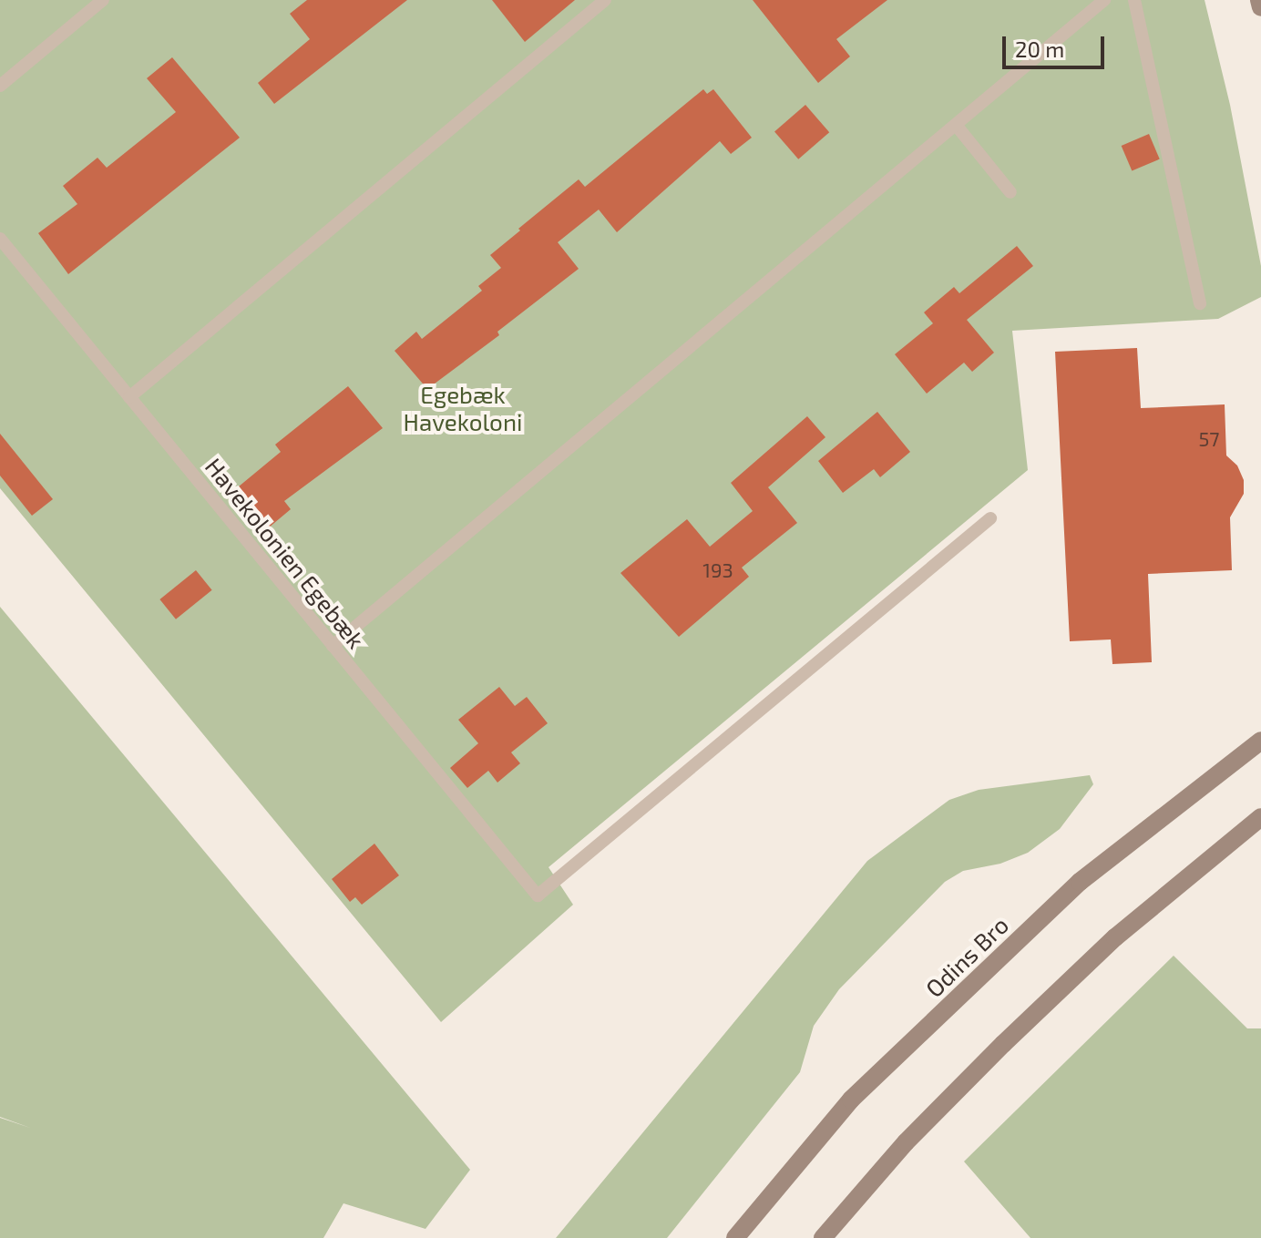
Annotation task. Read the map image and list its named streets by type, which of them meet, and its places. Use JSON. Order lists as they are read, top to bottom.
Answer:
{
  "streets": {
    "main road": ["Odins Bro"],
    "lane": ["Havekolonien Egebæk"]
  },
  "parks": ["Egebæk Havekoloni"],
  "house_numbers": ["57", "193"],
  "scale_bar": "20 m"
}
